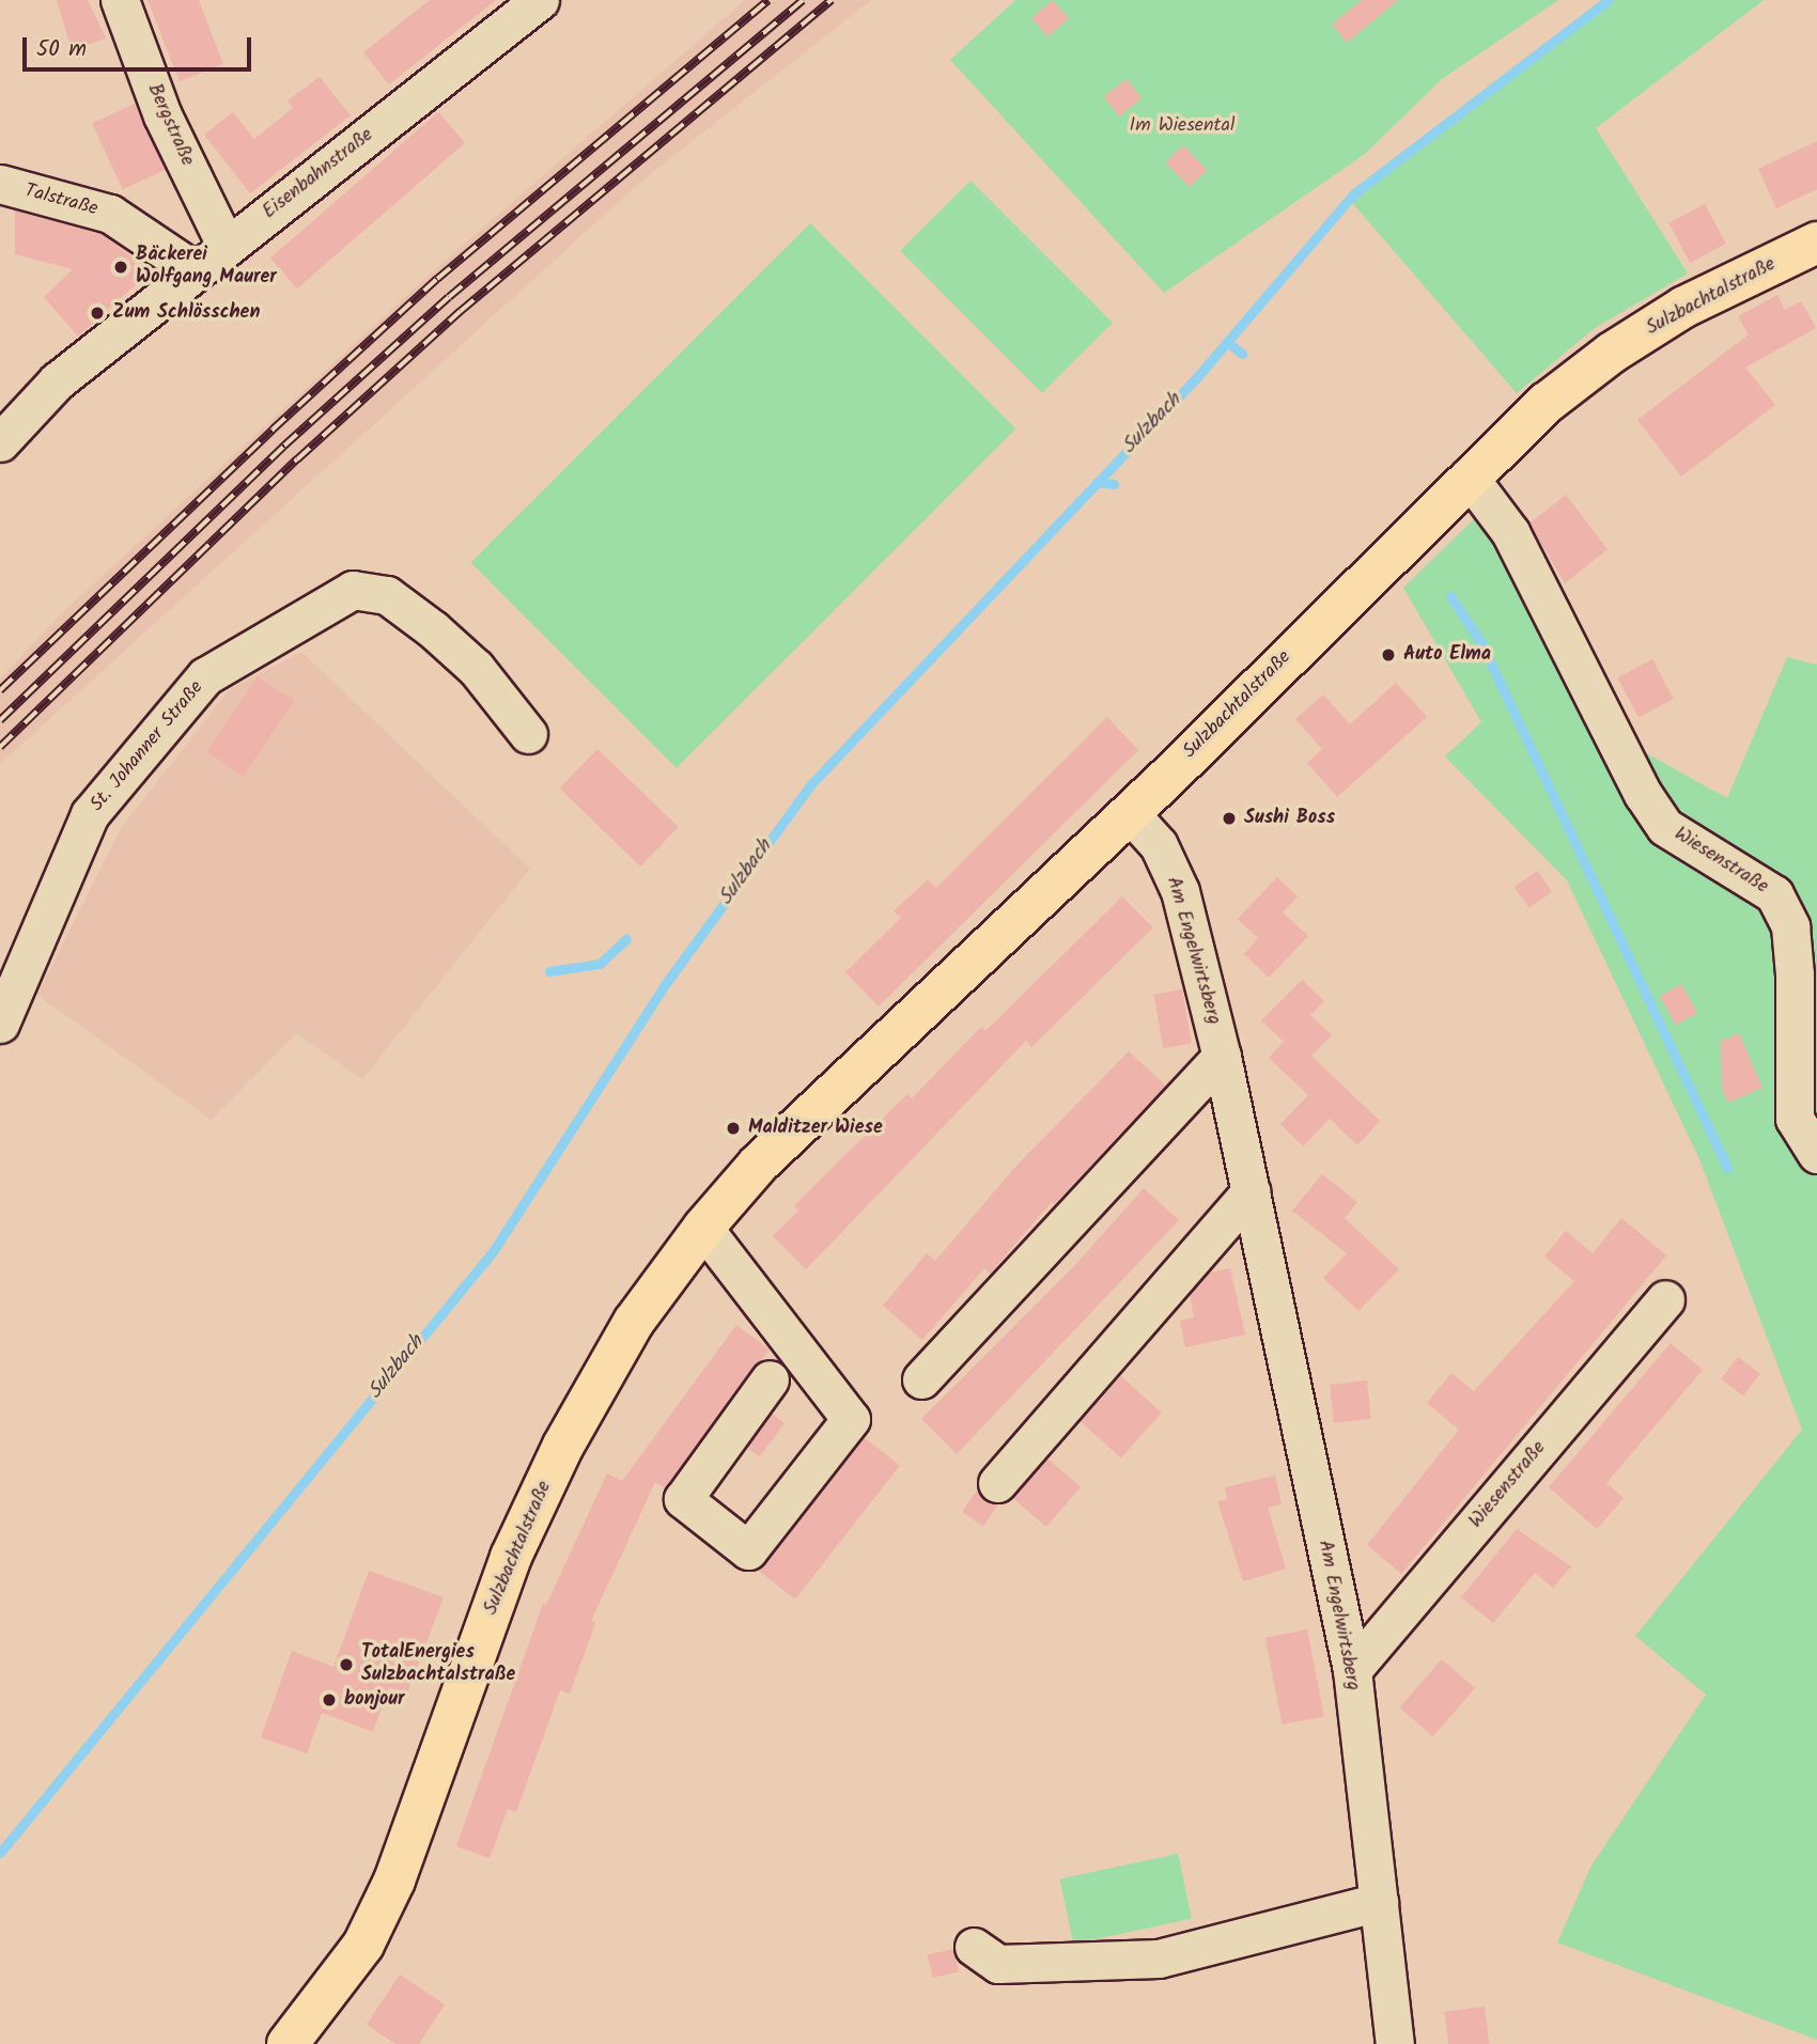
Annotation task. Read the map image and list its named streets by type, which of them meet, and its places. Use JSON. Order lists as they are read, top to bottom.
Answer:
{
  "streets": {
    "main road": ["Sulzbachtalstraße"],
    "street": [
      "Bergstraße",
      "Eisenbahnstraße",
      "Talstraße",
      "St. Johanner Straße",
      "Wiesenstraße",
      "Am Engelwirtsberg"
    ]
  },
  "crossings": [
    ["Bergstraße", "Eisenbahnstraße"],
    ["Eisenbahnstraße", "Talstraße"],
    ["Sulzbachtalstraße", "Wiesenstraße"],
    ["Sulzbachtalstraße", "Am Engelwirtsberg"],
    ["Wiesenstraße", "Am Engelwirtsberg"]
  ],
  "water": ["Sulzbach"],
  "parks": ["Im Wiesental"],
  "places": [
    "Bäckerei Wolfgang Maurer",
    "Zum Schlösschen",
    "Auto Elma",
    "Sushi Boss",
    "Malditzer Wiese",
    "TotalEnergies Sulzbachtalstraße",
    "bonjour"
  ],
  "scale_bar": "50 m"
}
